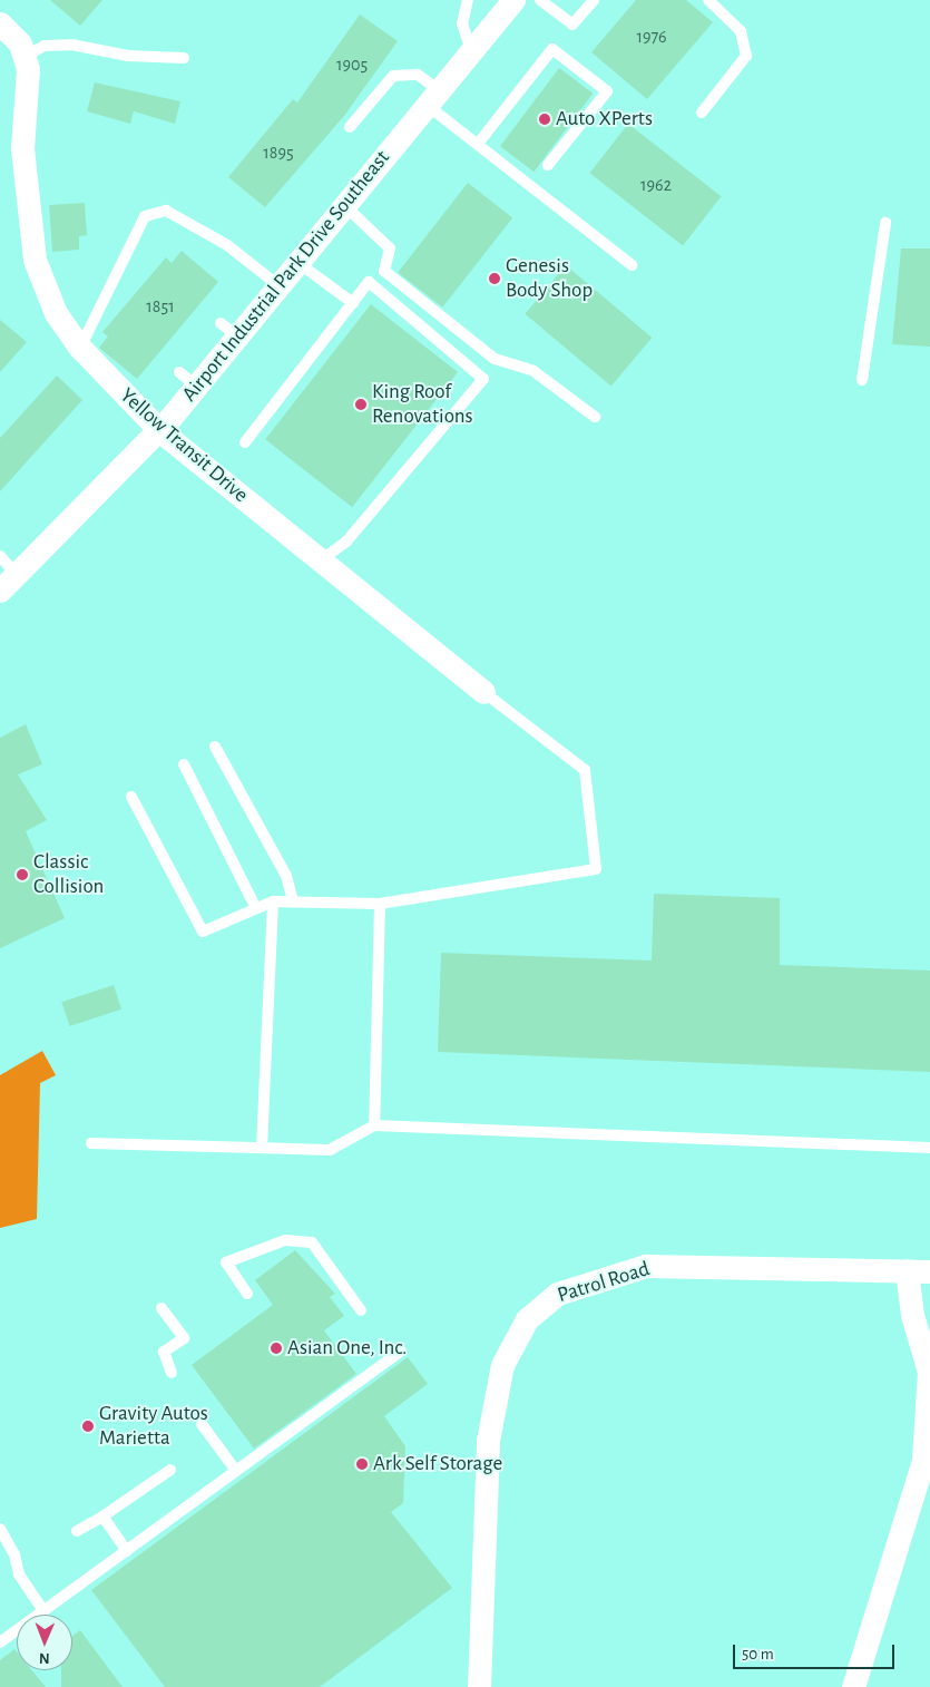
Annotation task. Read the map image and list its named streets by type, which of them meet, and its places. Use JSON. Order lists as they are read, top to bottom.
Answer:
{
  "streets": {
    "street": ["Airport Industrial Park Drive Southeast", "Yellow Transit Drive", "Patrol Road"]
  },
  "crossings": [
    ["Airport Industrial Park Drive Southeast", "Yellow Transit Drive"]
  ],
  "places": [
    "Auto XPerts",
    "Genesis Body Shop",
    "King Roof Renovations",
    "Classic Collision",
    "Asian One, Inc.",
    "Gravity Autos Marietta",
    "Ark Self Storage"
  ],
  "house_numbers": [
    "1976",
    "1905",
    "1895",
    "1962",
    "1851"
  ],
  "scale_bar": "50 m",
  "north": "bottom"
}
